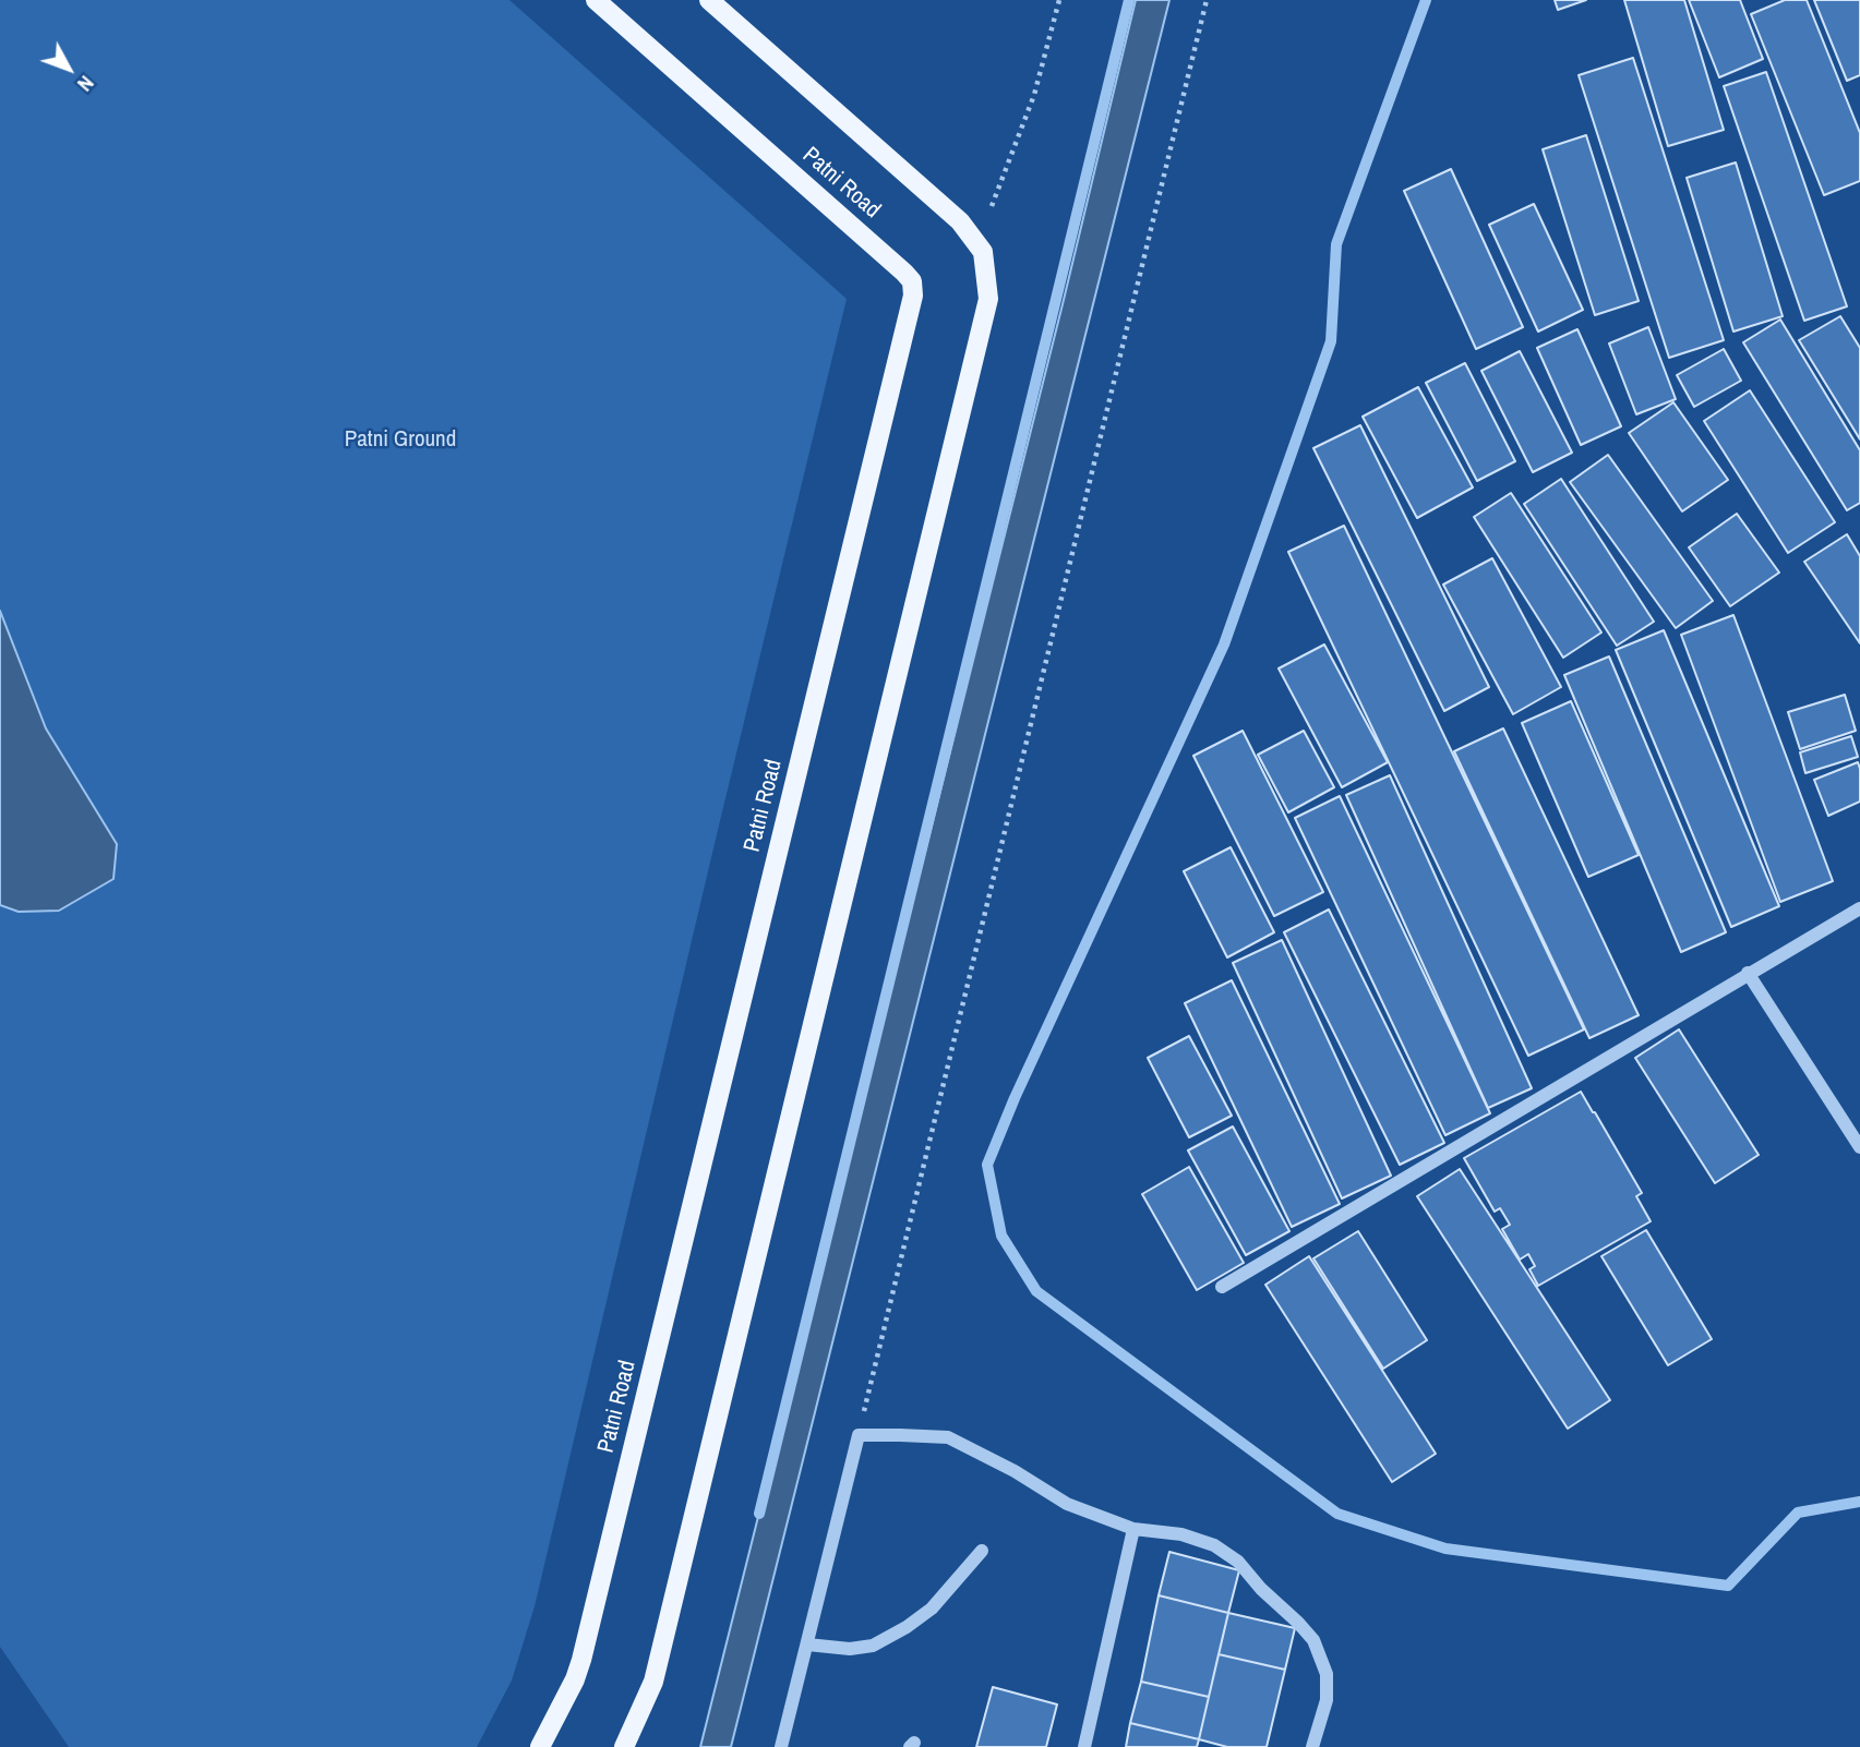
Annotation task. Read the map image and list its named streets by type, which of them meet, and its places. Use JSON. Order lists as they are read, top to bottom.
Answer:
{
  "streets": {
    "main road": ["Patni Road"]
  },
  "parks": ["Patni Ground"],
  "north": "bottom right"
}
